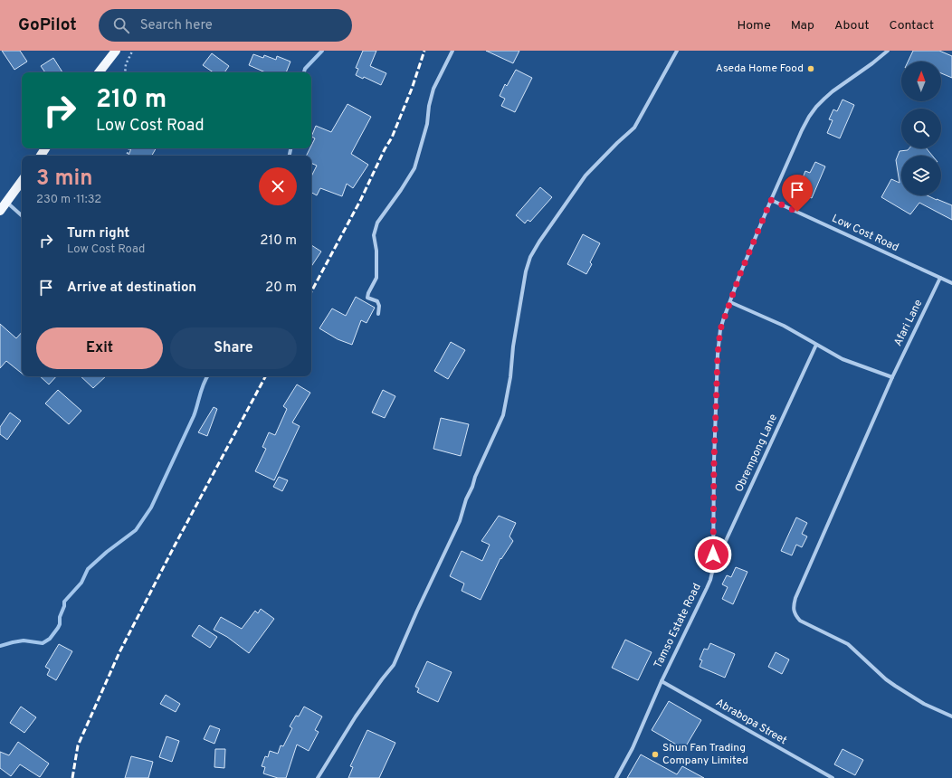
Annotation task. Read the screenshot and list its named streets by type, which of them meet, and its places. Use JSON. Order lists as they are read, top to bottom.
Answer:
{
  "streets": {
    "street": [
      "Low Cost Road",
      "Afari Lane",
      "Obrempong Lane",
      "Tamso Estate Road",
      "Abrabopa Street"
    ]
  },
  "crossings": [
    ["Low Cost Road", "Afari Lane"],
    ["Low Cost Road", "Tamso Estate Road"],
    ["Obrempong Lane", "Tamso Estate Road"],
    ["Tamso Estate Road", "Abrabopa Street"]
  ],
  "places": ["Aseda Home Food", "Shun Fan Trading Company Limited"],
  "north": "top",
  "page": {
    "header": "GoPilot",
    "search": "Search here",
    "nav": [
      "Home",
      "Map",
      "About",
      "Contact"
    ],
    "turn": ["210 m", "Low Cost Road"],
    "heading": ["3 min", "230 m · 11:32"],
    "list": [
      {
        "name": "Turn right",
        "note": "Low Cost Road",
        "value": "210 m"
      },
      {
        "name": "Arrive at destination",
        "value": "20 m"
      }
    ],
    "buttons": ["Exit", "Share"]
  }
}
